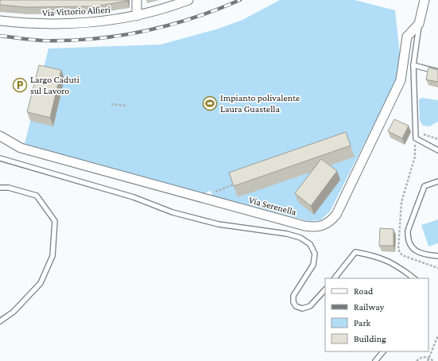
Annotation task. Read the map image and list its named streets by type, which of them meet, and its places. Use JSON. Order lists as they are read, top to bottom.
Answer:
{
  "streets": {
    "street": ["Via Vittorio Alfieri", "Via Serenella"]
  },
  "places": {
    "parking": ["Largo Caduti sul Lavoro"],
    "sports": ["Impianto polivalente Laura Guastella"]
  },
  "legend": [
    "Road",
    "Railway",
    "Park",
    "Building"
  ]
}
